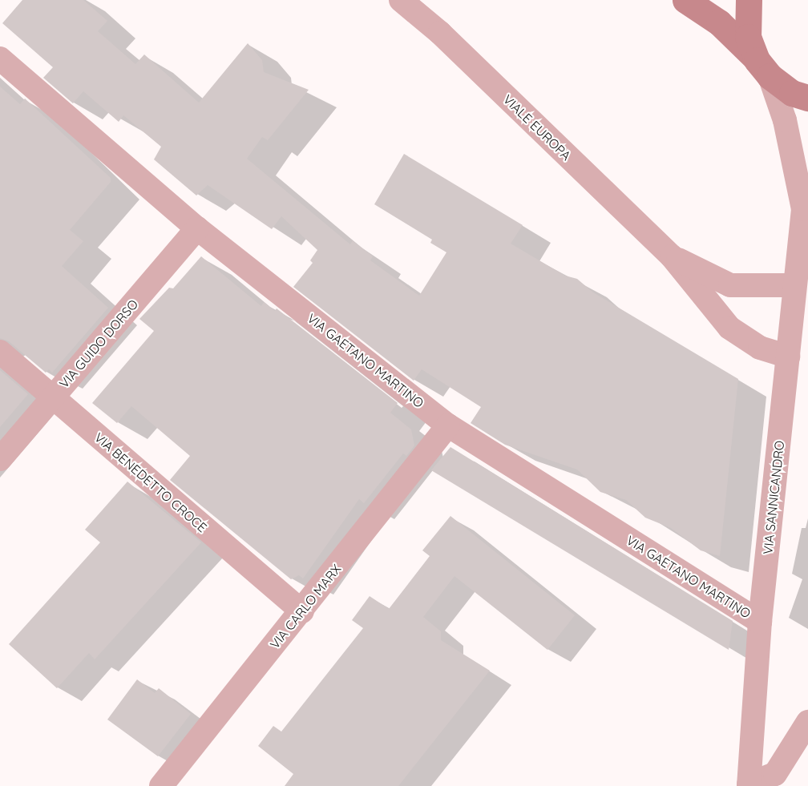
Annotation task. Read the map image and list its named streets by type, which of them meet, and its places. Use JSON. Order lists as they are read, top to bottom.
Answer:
{
  "streets": {
    "street": [
      "VIALE EUROPA",
      "VIA GUIDO DORSO",
      "VIA GAETANO MARTINO",
      "VIA BENEDETTO CROCE",
      "VIA SANNICANDRO",
      "VIA CARLO MARX"
    ]
  },
  "crossings": [
    ["VIALE EUROPA", "VIA SANNICANDRO"],
    ["VIA GUIDO DORSO", "VIA GAETANO MARTINO"],
    ["VIA GUIDO DORSO", "VIA BENEDETTO CROCE"],
    ["VIA GAETANO MARTINO", "VIA SANNICANDRO"],
    ["VIA GAETANO MARTINO", "VIA CARLO MARX"],
    ["VIA BENEDETTO CROCE", "VIA CARLO MARX"]
  ]
}
